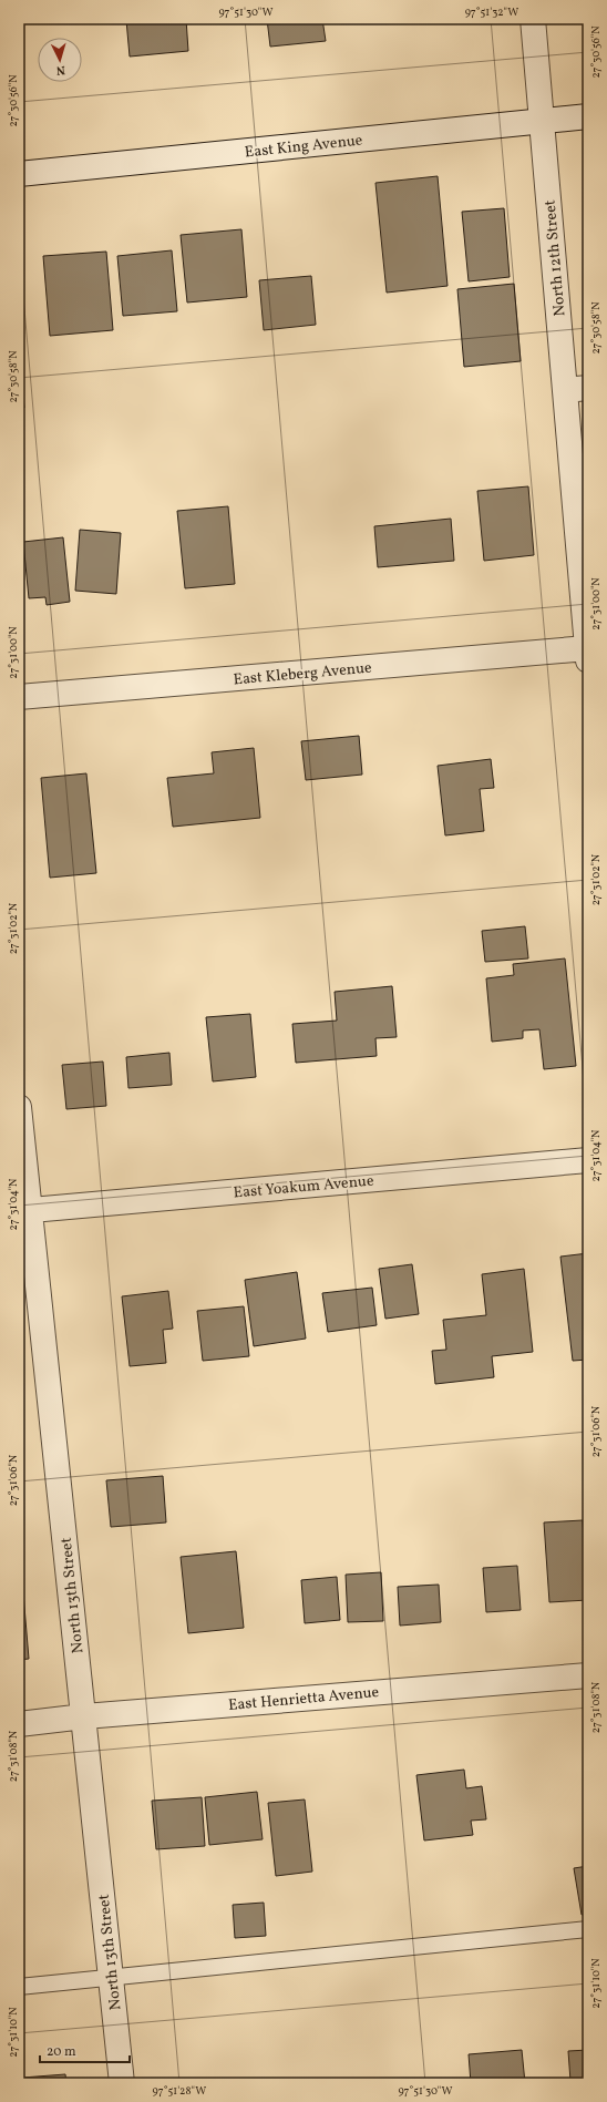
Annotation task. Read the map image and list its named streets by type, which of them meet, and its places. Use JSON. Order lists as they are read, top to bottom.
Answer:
{
  "streets": {
    "street": [
      "East King Avenue",
      "North 12th Street",
      "East Kleberg Avenue",
      "East Yoakum Avenue",
      "North 13th Street",
      "East Henrietta Avenue"
    ]
  },
  "crossings": [
    ["East King Avenue", "North 12th Street"],
    ["North 12th Street", "East Kleberg Avenue"],
    ["East Yoakum Avenue", "North 13th Street"],
    ["North 13th Street", "East Henrietta Avenue"]
  ],
  "scale_bar": "20 m",
  "north": "bottom",
  "coordinates": [
    "97°51'30\"W",
    "97°51'32\"W",
    "27°30'56\"N",
    "27°30'58\"N",
    "27°31'00\"N",
    "27°31'02\"N",
    "27°31'04\"N",
    "27°31'06\"N",
    "27°31'08\"N",
    "27°31'10\"N",
    "97°51'28\"W"
  ]
}
